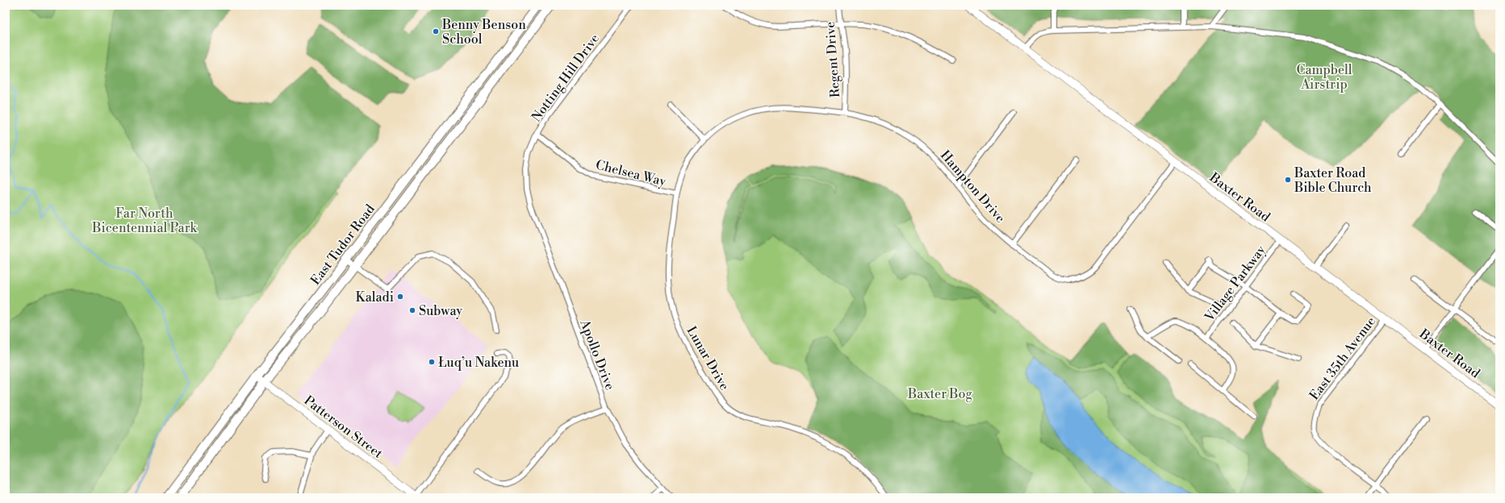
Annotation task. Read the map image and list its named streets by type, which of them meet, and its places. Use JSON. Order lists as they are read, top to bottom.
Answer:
{
  "streets": {
    "main road": ["East Tudor Road"],
    "street": [
      "Regent Drive",
      "Notting Hill Drive",
      "Chelsea Way",
      "Hampton Drive",
      "Baxter Road",
      "Village Parkway",
      "Apollo Drive",
      "Lunar Drive",
      "East 35th Avenue",
      "Patterson Street"
    ]
  },
  "crossings": [
    ["Regent Drive", "Hampton Drive"],
    ["Notting Hill Drive", "Chelsea Way"],
    ["Notting Hill Drive", "Apollo Drive"],
    ["Chelsea Way", "Lunar Drive"],
    ["Hampton Drive", "Baxter Road"],
    ["Hampton Drive", "Lunar Drive"],
    ["Baxter Road", "Village Parkway"],
    ["Baxter Road", "East 35th Avenue"],
    ["East Tudor Road", "Patterson Street"]
  ],
  "parks": ["Campbell Airstrip", "Far North Bicentennial Park", "Baxter Bog"],
  "places": [
    "Benny Benson School",
    "Baxter Road Bible Church",
    "Kaladi",
    "Subway",
    "Łuq’u Nakenu"
  ]
}
